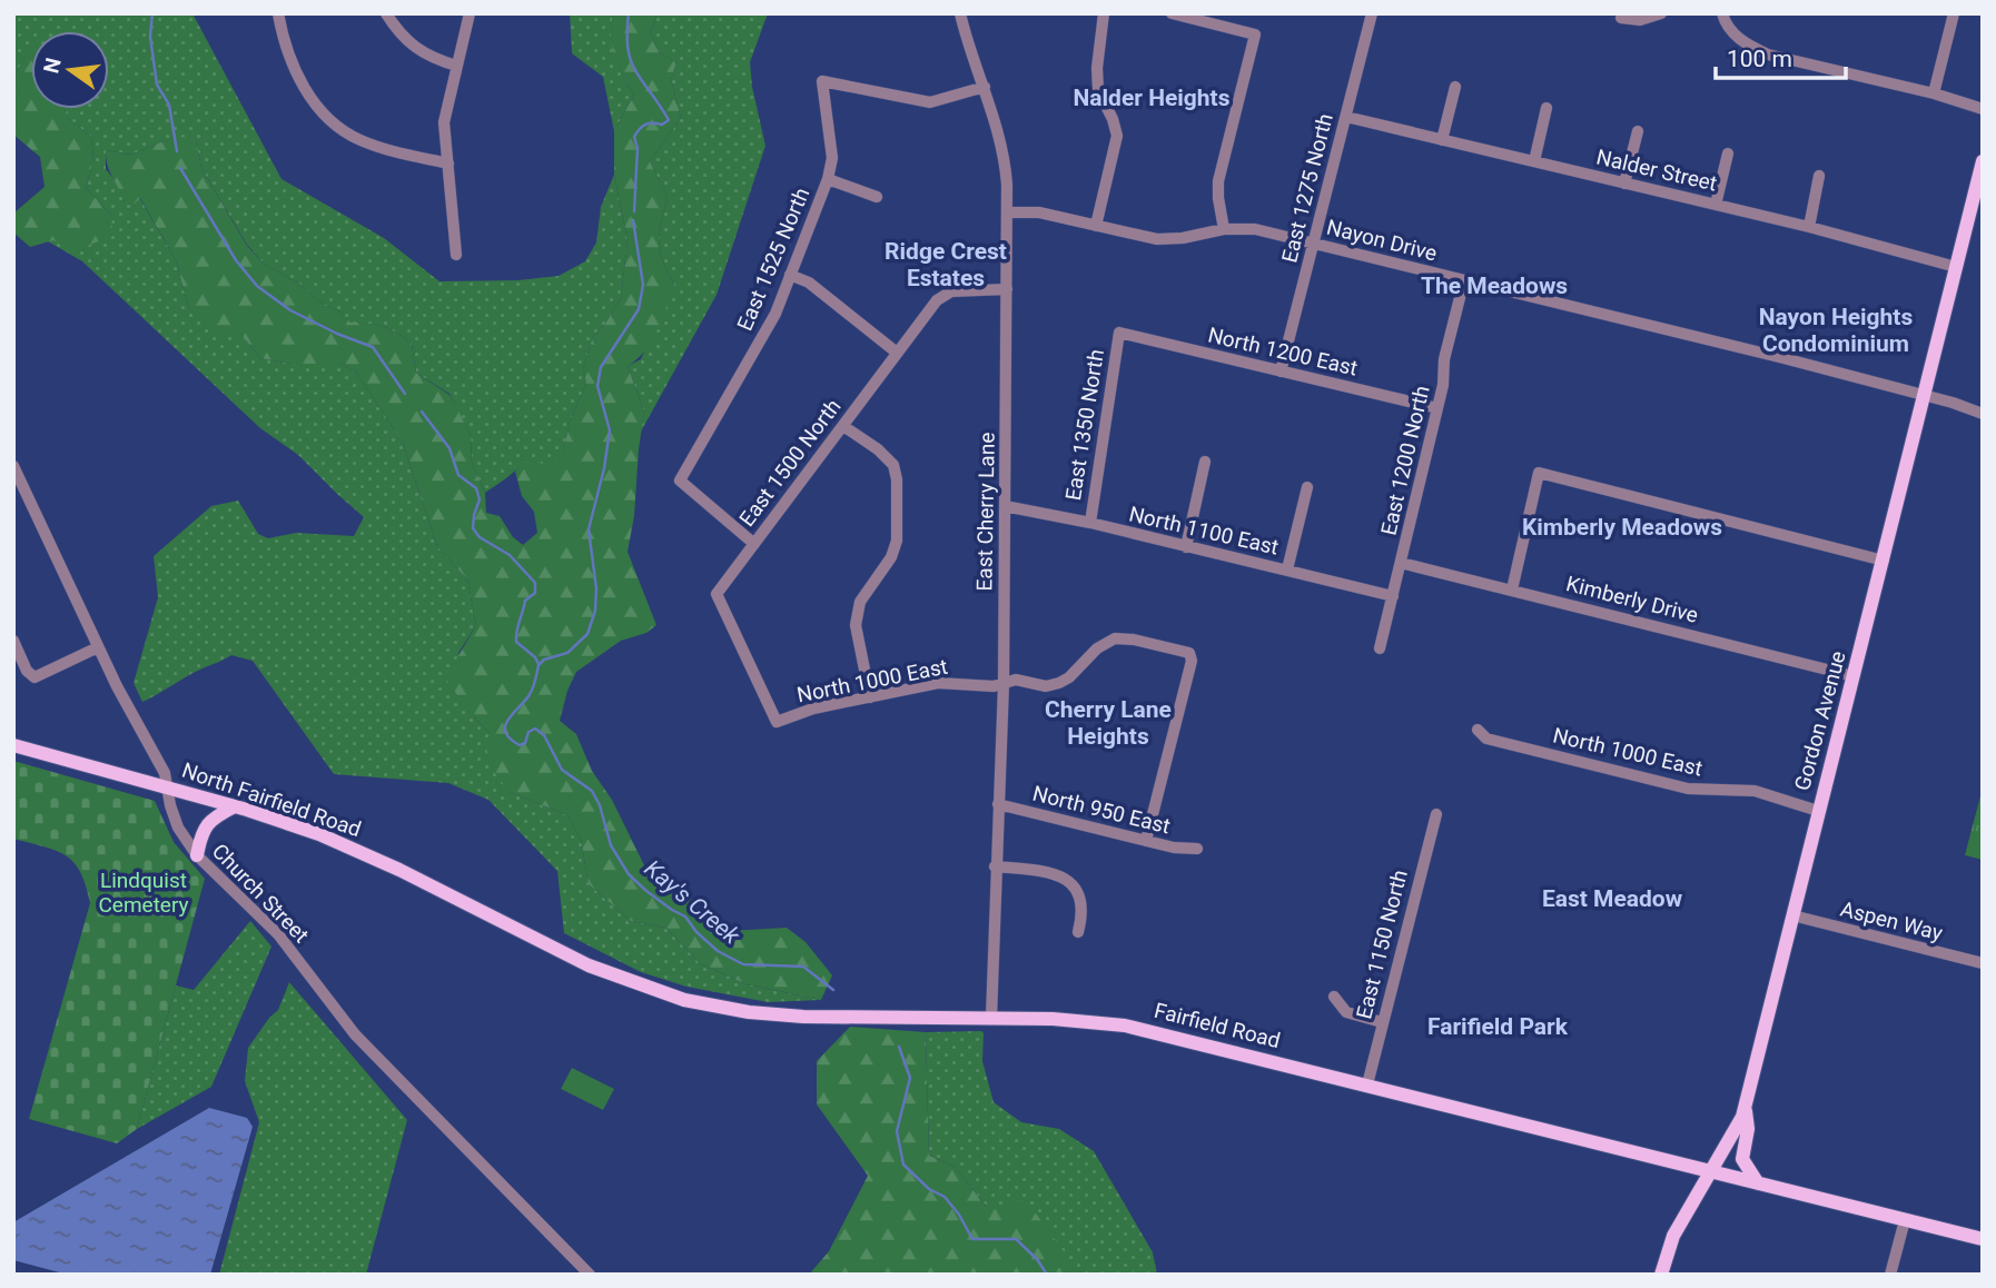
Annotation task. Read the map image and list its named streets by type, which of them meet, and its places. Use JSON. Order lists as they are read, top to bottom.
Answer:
{
  "streets": {
    "main road": ["Gordon Avenue", "North Fairfield Road", "Fairfield Road"],
    "street": [
      "Nalder Street",
      "East 1275 North",
      "Nayon Drive",
      "East 1525 North",
      "North 1200 East",
      "East 1350 North",
      "East 1200 North",
      "East 1500 North",
      "East Cherry Lane",
      "North 1100 East",
      "Kimberly Drive",
      "North 1000 East",
      "North 950 East",
      "Church Street",
      "Aspen Way",
      "East 1150 North"
    ]
  },
  "crossings": [
    ["Nalder Street", "East 1275 North"],
    ["Nalder Street", "Gordon Avenue"],
    ["East 1275 North", "Nayon Drive"],
    ["East 1275 North", "North 1200 East"],
    ["Nayon Drive", "East 1200 North"],
    ["Nayon Drive", "East Cherry Lane"],
    ["Nayon Drive", "Gordon Avenue"],
    ["East 1525 North", "East 1500 North"],
    ["East 1525 North", "East Cherry Lane"],
    ["North 1200 East", "East 1350 North"],
    ["North 1200 East", "East 1200 North"],
    ["East 1350 North", "North 1100 East"],
    ["East 1200 North", "North 1100 East"],
    ["East 1200 North", "Kimberly Drive"],
    ["East 1500 North", "East Cherry Lane"],
    ["East 1500 North", "North 1000 East"],
    ["East Cherry Lane", "North 1100 East"],
    ["East Cherry Lane", "North 1000 East"],
    ["East Cherry Lane", "North 950 East"],
    ["East Cherry Lane", "Fairfield Road"],
    ["Kimberly Drive", "Gordon Avenue"],
    ["North 1000 East", "Gordon Avenue"],
    ["North 1000 East", "North 950 East"],
    ["Gordon Avenue", "Aspen Way"],
    ["Gordon Avenue", "Fairfield Road"],
    ["North Fairfield Road", "Church Street"],
    ["North Fairfield Road", "Fairfield Road"],
    ["East 1150 North", "Fairfield Road"]
  ],
  "districts": [
    "Nalder Heights",
    "Ridge Crest Estates",
    "The Meadows",
    "Nayon Heights Condominium",
    "Kimberly Meadows",
    "Cherry Lane Heights",
    "East Meadow",
    "Farifield Park"
  ],
  "water": ["Kay's Creek"],
  "parks": ["Lindquist Cemetery"],
  "scale_bar": "100 m",
  "north": "left"
}
